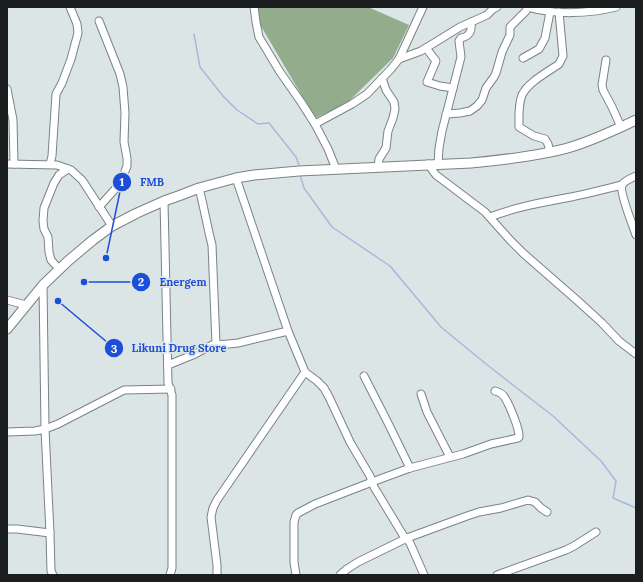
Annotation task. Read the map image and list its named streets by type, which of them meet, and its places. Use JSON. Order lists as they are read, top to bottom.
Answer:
{
  "places": ["FMB", "Energem", "Likuni Drug Store"]
}
